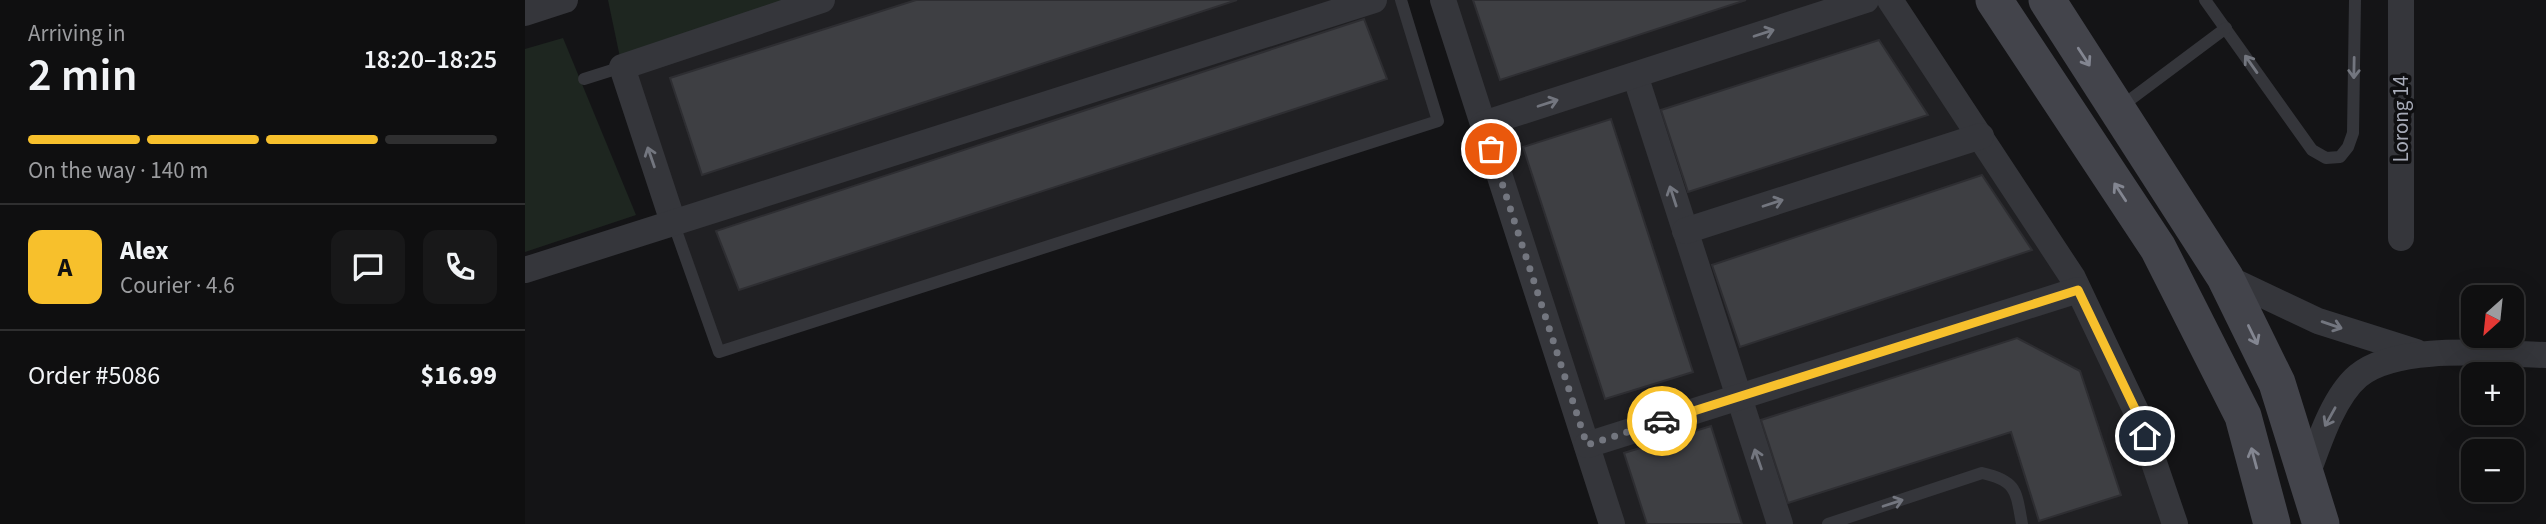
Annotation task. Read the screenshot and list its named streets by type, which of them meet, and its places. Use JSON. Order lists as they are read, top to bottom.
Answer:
{
  "streets": {
    "street": ["Lorong 14"]
  },
  "north": "bottom left",
  "page": {
    "heading": ["2 min", "Arriving in", "18:20–18:25"],
    "panel": [
      "Alex",
      "Courier · 4.6",
      "Order #5086",
      "$16.99"
    ],
    "bar": "On the way · 140 m",
    "round": "A",
    "map_buttons": ["+", "−"]
  }
}
